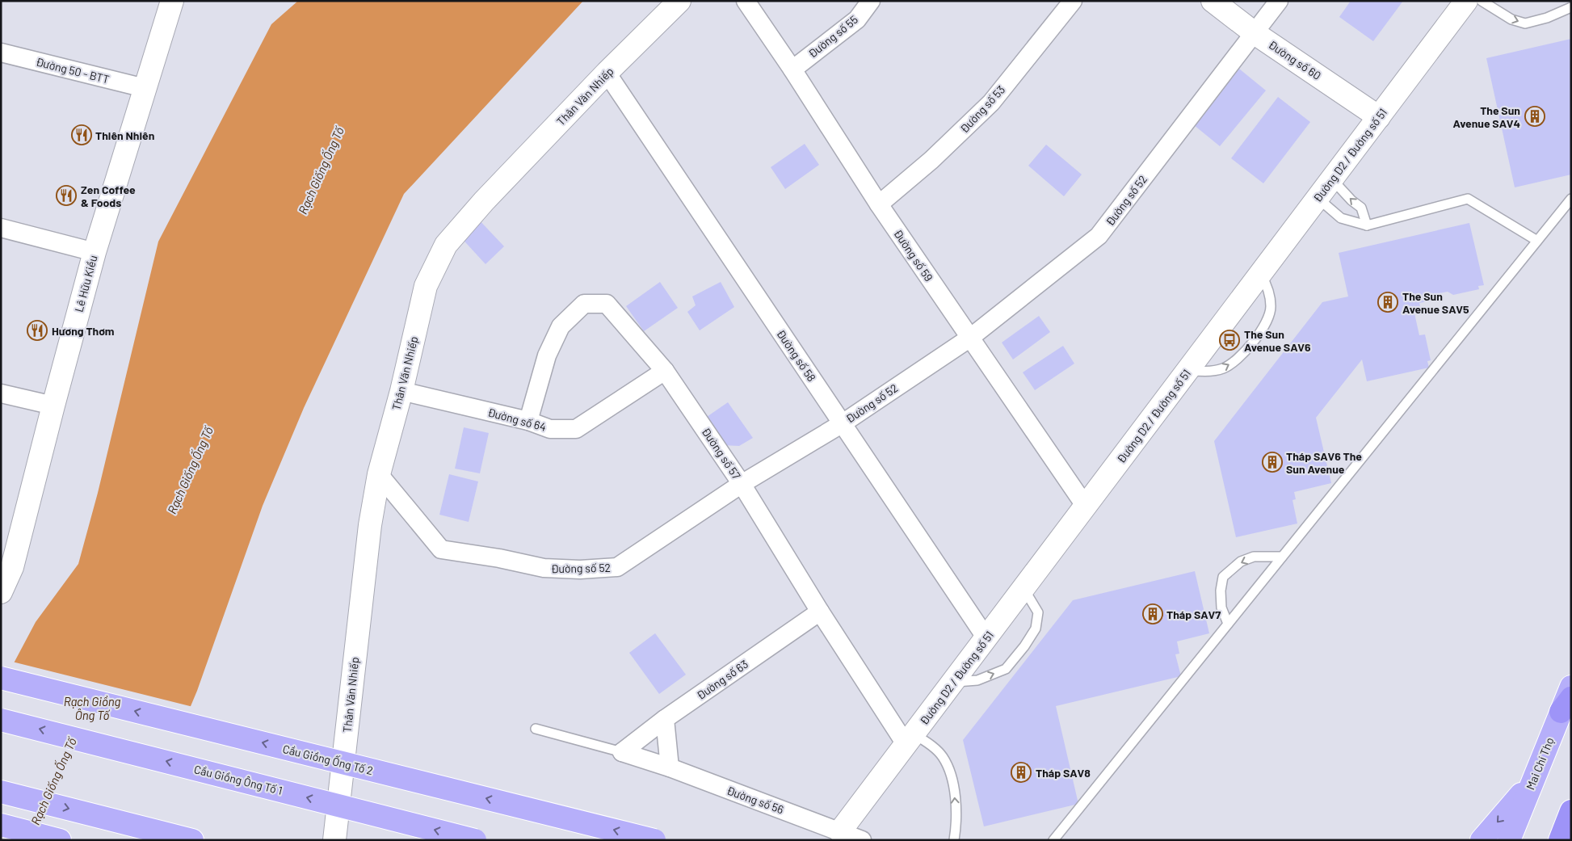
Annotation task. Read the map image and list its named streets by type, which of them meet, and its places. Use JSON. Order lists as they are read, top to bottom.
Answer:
{
  "streets": {
    "main road": ["Cầu Giồng Ống Tố 2", "Mai Chí Thọ", "Cầu Giồng Ông Tố 1"],
    "street": [
      "Đường số 55",
      "Đường số 60",
      "Đường 50 - BTT",
      "Thân Văn Nhiếp",
      "Đường số 53",
      "Đường D2 / Đường số 51",
      "Đường số 52",
      "Đường số 59",
      "Lê Hữu Kiều",
      "Đường số 58",
      "Đường số 64",
      "Đường số 57",
      "Đường số 63",
      "Đường số 56"
    ]
  },
  "crossings": [
    ["Đường số 55", "Đường số 59"],
    ["Đường số 60", "Đường D2 / Đường số 51"],
    ["Đường số 60", "Đường số 52"],
    ["Đường 50 - BTT", "Lê Hữu Kiều"],
    ["Thân Văn Nhiếp", "Đường số 52"],
    ["Thân Văn Nhiếp", "Đường số 58"],
    ["Thân Văn Nhiếp", "Đường số 64"],
    ["Đường số 53", "Đường số 59"],
    ["Đường D2 / Đường số 51", "Đường số 59"],
    ["Đường D2 / Đường số 51", "Đường số 58"],
    ["Đường D2 / Đường số 51", "Đường số 57"],
    ["Đường D2 / Đường số 51", "Đường số 56"],
    ["Đường số 52", "Đường số 59"],
    ["Đường số 52", "Đường số 58"],
    ["Đường số 52", "Đường số 57"],
    ["Đường số 64", "Đường số 57"],
    ["Đường số 57", "Đường số 63"]
  ],
  "water": ["Rạch Giống Ống Tố", "Rạch Giồng Ông Tố"],
  "places": {
    "building": [
      "The Sun Avenue SAV4",
      "The Sun Avenue SAV5",
      "Tháp SAV6 The Sun Avenue",
      "Tháp SAV7",
      "Tháp SAV8"
    ],
    "restaurant": ["Thiên Nhiên", "Zen Coffee & Foods", "Hương Thơm"],
    "bus stop": ["The Sun Avenue SAV6"]
  }
}
